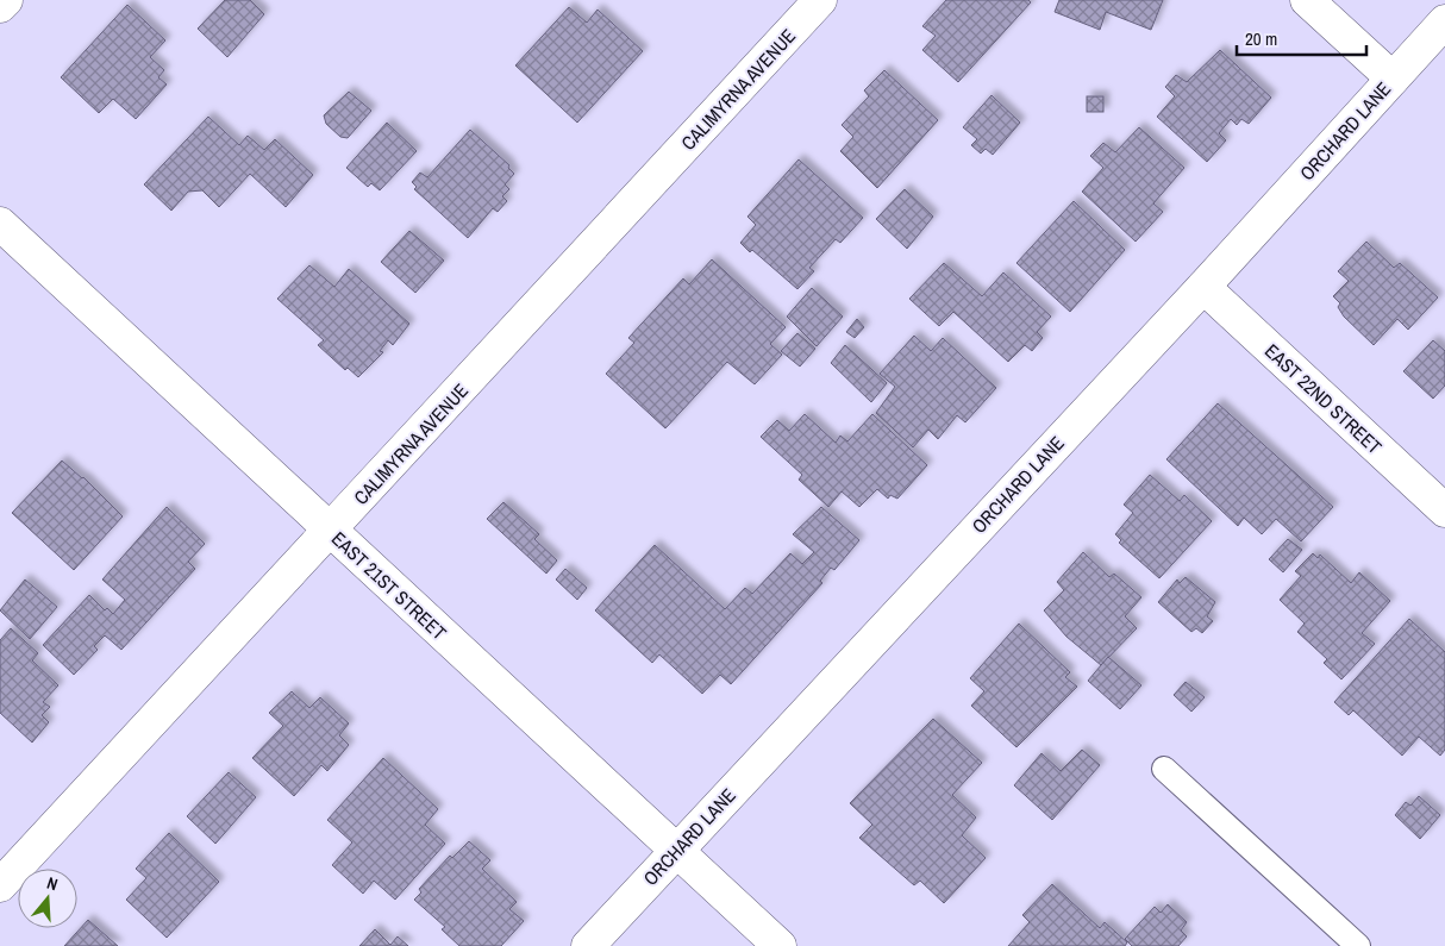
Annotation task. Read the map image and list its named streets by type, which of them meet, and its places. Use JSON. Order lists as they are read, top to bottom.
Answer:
{
  "streets": {
    "street": [
      "CALIMYRNA AVENUE",
      "ORCHARD LANE",
      "EAST 22ND STREET",
      "EAST 21ST STREET"
    ]
  },
  "crossings": [
    ["CALIMYRNA AVENUE", "EAST 21ST STREET"],
    ["ORCHARD LANE", "EAST 22ND STREET"],
    ["ORCHARD LANE", "EAST 21ST STREET"]
  ],
  "scale_bar": "20 m",
  "north": "top"
}
